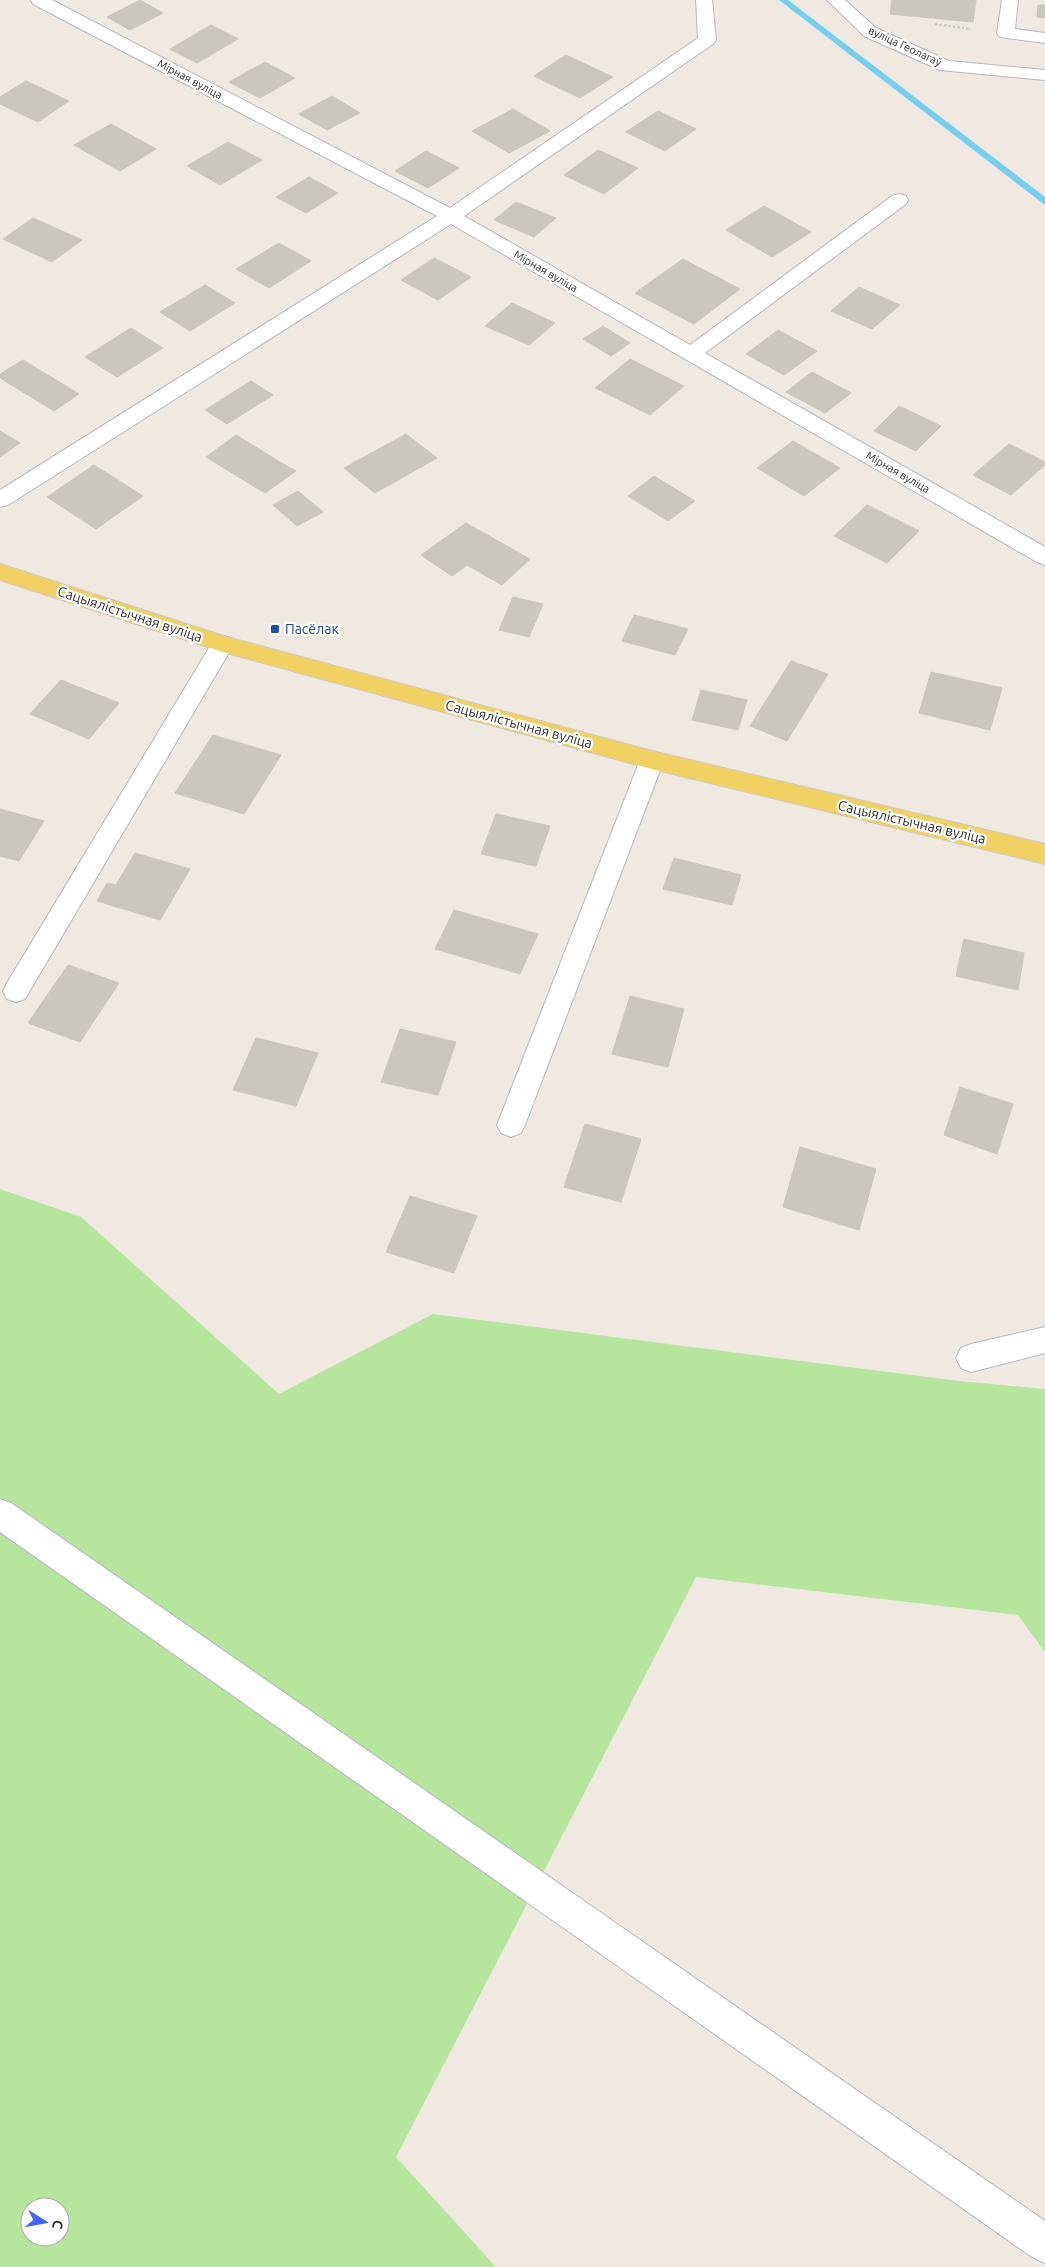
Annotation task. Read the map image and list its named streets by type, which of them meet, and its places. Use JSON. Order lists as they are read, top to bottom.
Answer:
{
  "streets": {
    "main road": ["Сацыялістычная вуліца"],
    "street": ["вуліца Геолагаў", "Мірная вуліца"]
  },
  "places": {
    "transit": ["Пасёлак"]
  },
  "north": "right"
}
